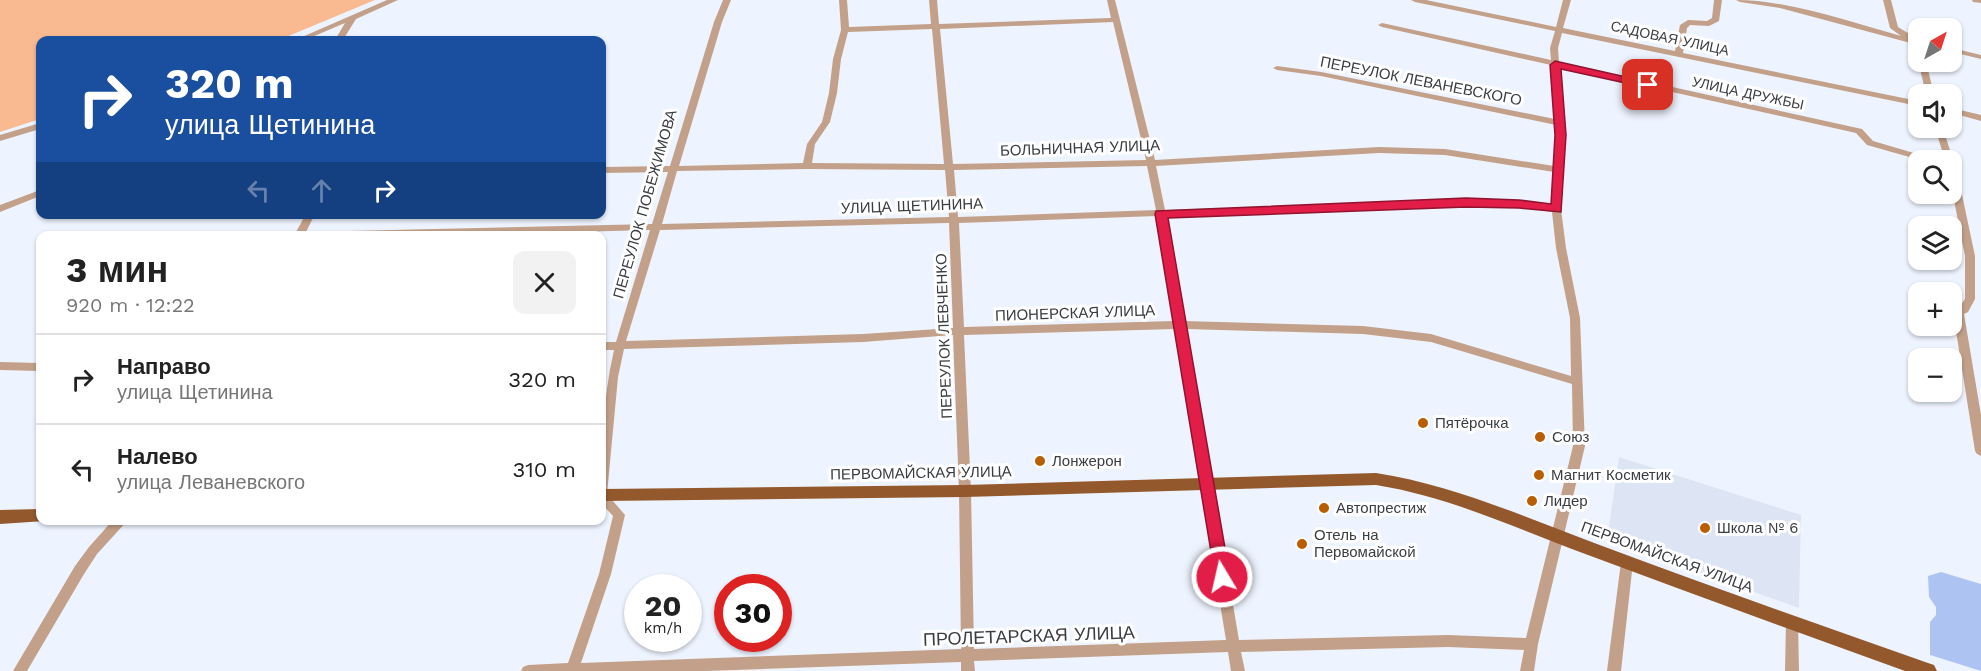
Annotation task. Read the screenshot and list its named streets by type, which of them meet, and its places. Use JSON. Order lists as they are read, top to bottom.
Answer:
{
  "streets": {
    "main road": ["ПЕРВОМАЙСКАЯ УЛИЦА"],
    "street": [
      "САДОВАЯ УЛИЦА",
      "ПЕРЕУЛОК ЛЕВАНЕВСКОГО",
      "УЛИЦА ДРУЖБЫ",
      "БОЛЬНИЧНАЯ УЛИЦА",
      "ПЕРЕУЛОК ПОБЕЖИМОВА",
      "УЛИЦА ЩЕТИНИНА",
      "ПИОНЕРСКАЯ УЛИЦА",
      "ПЕРЕУЛОК ЛЕВЧЕНКО",
      "ПРОЛЕТАРСКАЯ УЛИЦА"
    ]
  },
  "crossings": [
    ["БОЛЬНИЧНАЯ УЛИЦА", "ПЕРЕУЛОК ПОБЕЖИМОВА"],
    ["БОЛЬНИЧНАЯ УЛИЦА", "ПЕРЕУЛОК ЛЕВЧЕНКО"],
    ["ПЕРЕУЛОК ПОБЕЖИМОВА", "УЛИЦА ЩЕТИНИНА"],
    ["ПЕРЕУЛОК ПОБЕЖИМОВА", "ПИОНЕРСКАЯ УЛИЦА"],
    ["УЛИЦА ЩЕТИНИНА", "ПЕРЕУЛОК ЛЕВЧЕНКО"],
    ["ПИОНЕРСКАЯ УЛИЦА", "ПЕРЕУЛОК ЛЕВЧЕНКО"],
    ["ПЕРЕУЛОК ЛЕВЧЕНКО", "ПЕРВОМАЙСКАЯ УЛИЦА"],
    ["ПЕРЕУЛОК ЛЕВЧЕНКО", "ПРОЛЕТАРСКАЯ УЛИЦА"]
  ],
  "places": [
    "Пятёрочка",
    "Союз",
    "Лонжерон",
    "Магнит Косметик",
    "Лидер",
    "Автопрестиж",
    "Школа № 6",
    "Отель на Первомайской"
  ],
  "north": "top right",
  "page": {
    "map_buttons": ["+", "−"],
    "turn": ["320 m", "улица Щетинина"],
    "heading": ["3 мин", "920 m · 12:22"],
    "list": [
      {
        "name": "Направо",
        "note": "улица Щетинина",
        "value": "320 m"
      },
      {
        "name": "Налево",
        "note": "улица Леваневского",
        "value": "310 m"
      }
    ],
    "speed": "20 km/h",
    "limit": "30"
  }
}
